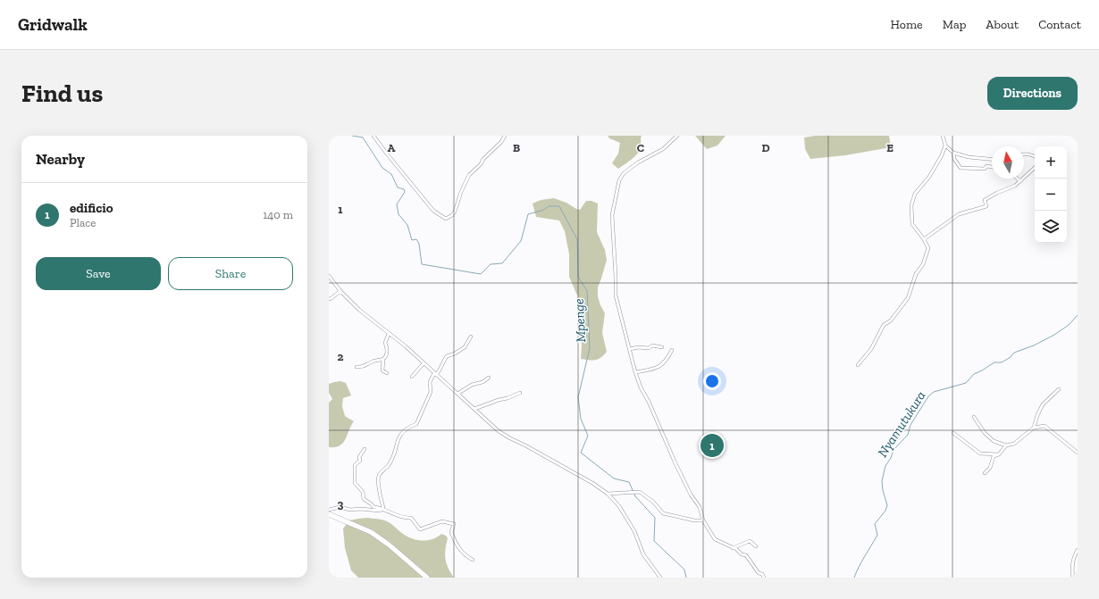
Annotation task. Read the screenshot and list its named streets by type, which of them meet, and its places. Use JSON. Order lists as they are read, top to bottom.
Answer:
{
  "water": ["Mpenge", "Nyamutukura"],
  "north": "top",
  "page": {
    "header": "Gridwalk",
    "nav": [
      "Home",
      "Map",
      "About",
      "Contact"
    ],
    "buttons": [
      "Directions",
      ["Save", "Share"]
    ],
    "title": "Find us",
    "heading": "Nearby",
    "map_buttons": ["+", "−"],
    "list": [
      {
        "mark": "1",
        "name": "edificio",
        "note": "Place",
        "value": "140 m"
      }
    ],
    "pins": "1"
  },
  "grid": {
    "columns": [
      "A",
      "B",
      "C",
      "D",
      "E"
    ],
    "rows": ["1", "2", "3"]
  }
}
